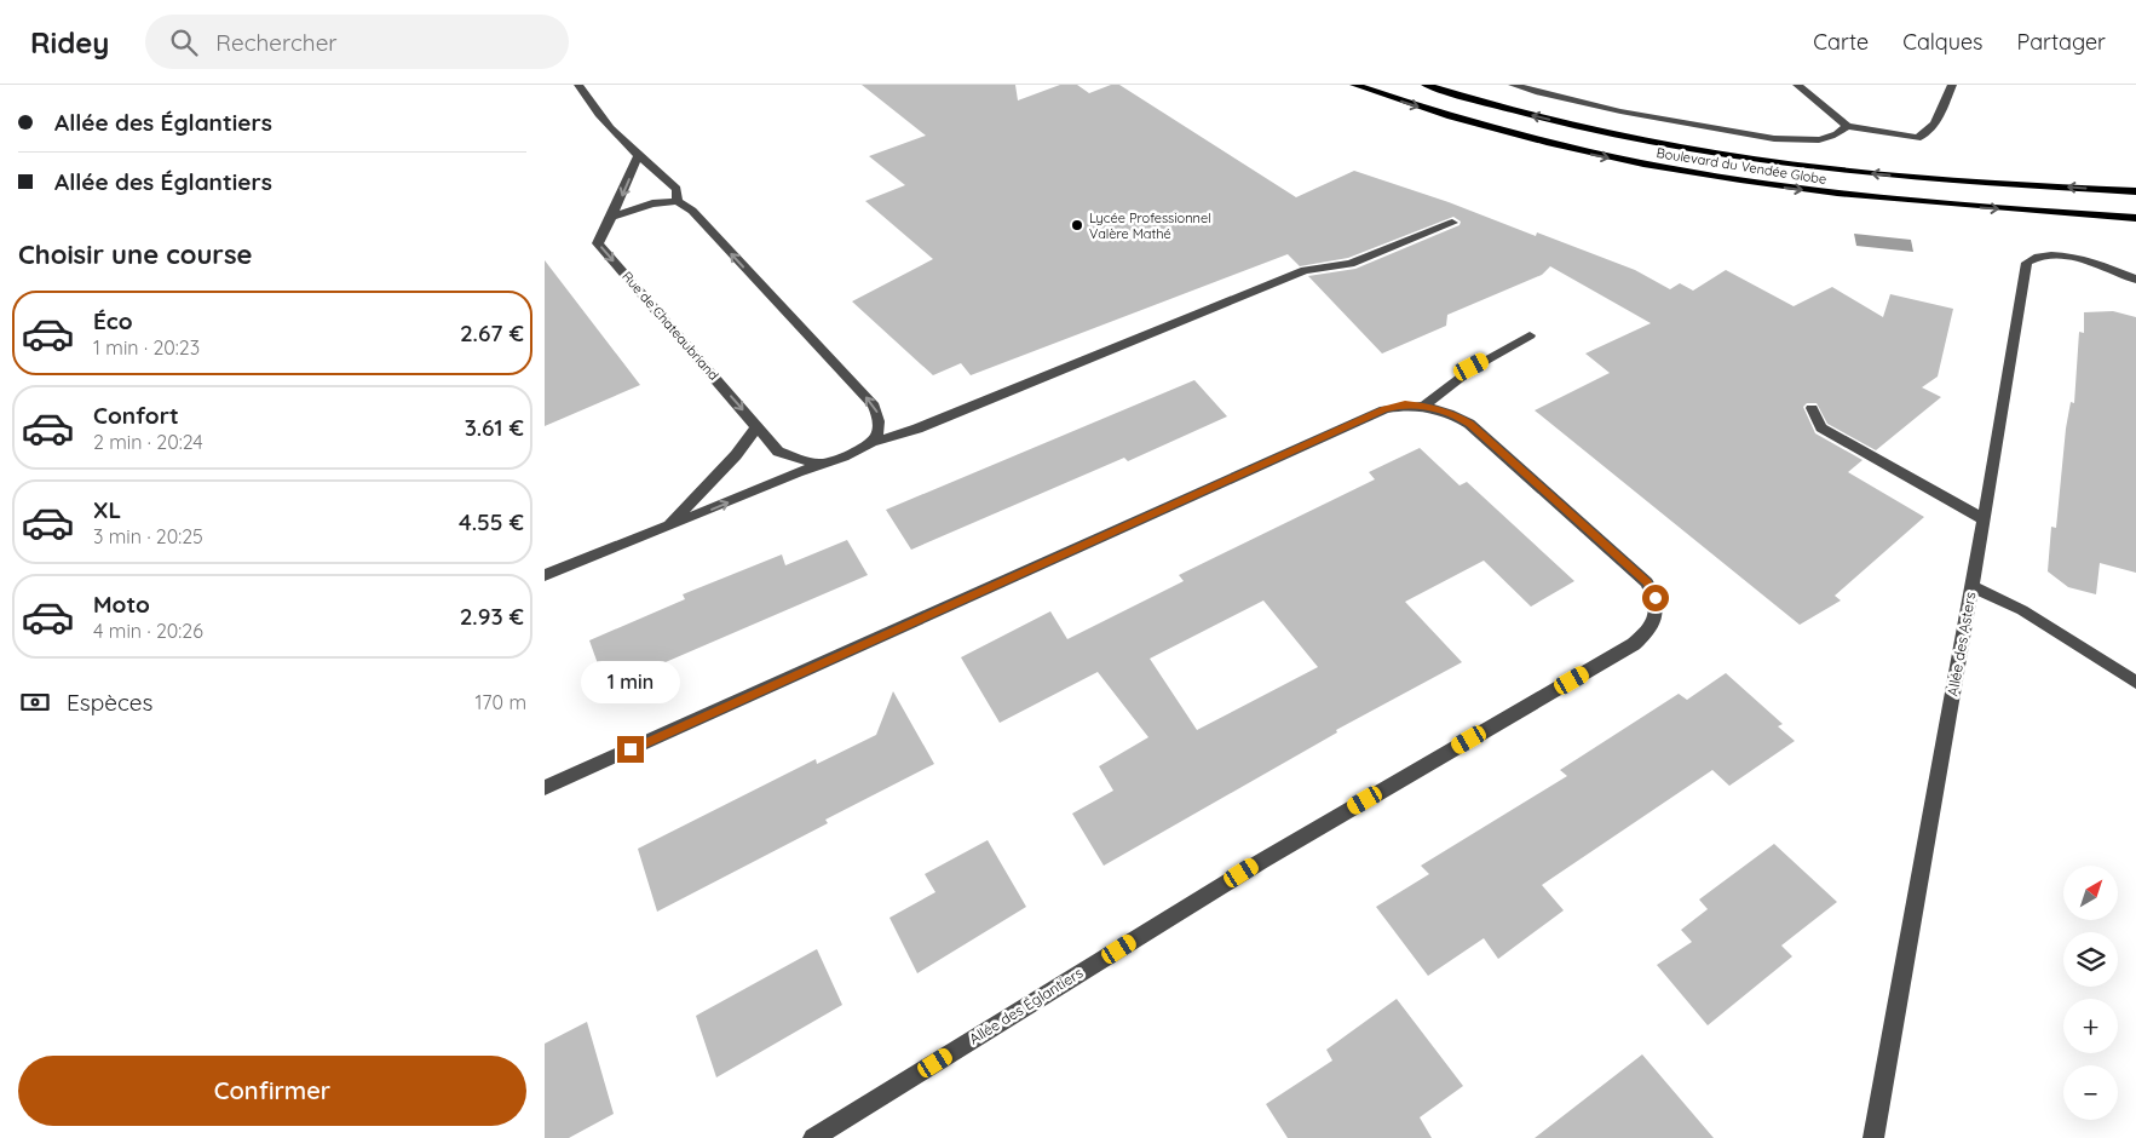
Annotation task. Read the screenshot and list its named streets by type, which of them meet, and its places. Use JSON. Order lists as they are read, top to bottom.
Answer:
{
  "streets": {
    "main road": ["Boulevard du Vendée Globe"],
    "street": ["Rue de Chateaubriand", "Allée des Asters", "Allée des Églantiers"]
  },
  "places": ["Lycée Professionnel Valère Mathé"],
  "north": "top right",
  "page": {
    "header": "Ridey",
    "search": "Rechercher",
    "nav": ["Carte", "Calques", "Partager"],
    "banner": ["Allée des Églantiers", "Allée des Églantiers"],
    "heading": "Choisir une course",
    "list": [
      {
        "name": "Éco",
        "note": "1 min · 20:23",
        "value": "2.67 €"
      },
      {
        "name": "Confort",
        "note": "2 min · 20:24",
        "value": "3.61 €"
      },
      {
        "name": "XL",
        "note": "3 min · 20:25",
        "value": "4.55 €"
      },
      {
        "name": "Moto",
        "note": "4 min · 20:26",
        "value": "2.93 €"
      }
    ],
    "bubble": "1 min",
    "pay": ["Espèces", "170 m"],
    "map_buttons": ["+", "−"],
    "buttons": "Confirmer"
  }
}
